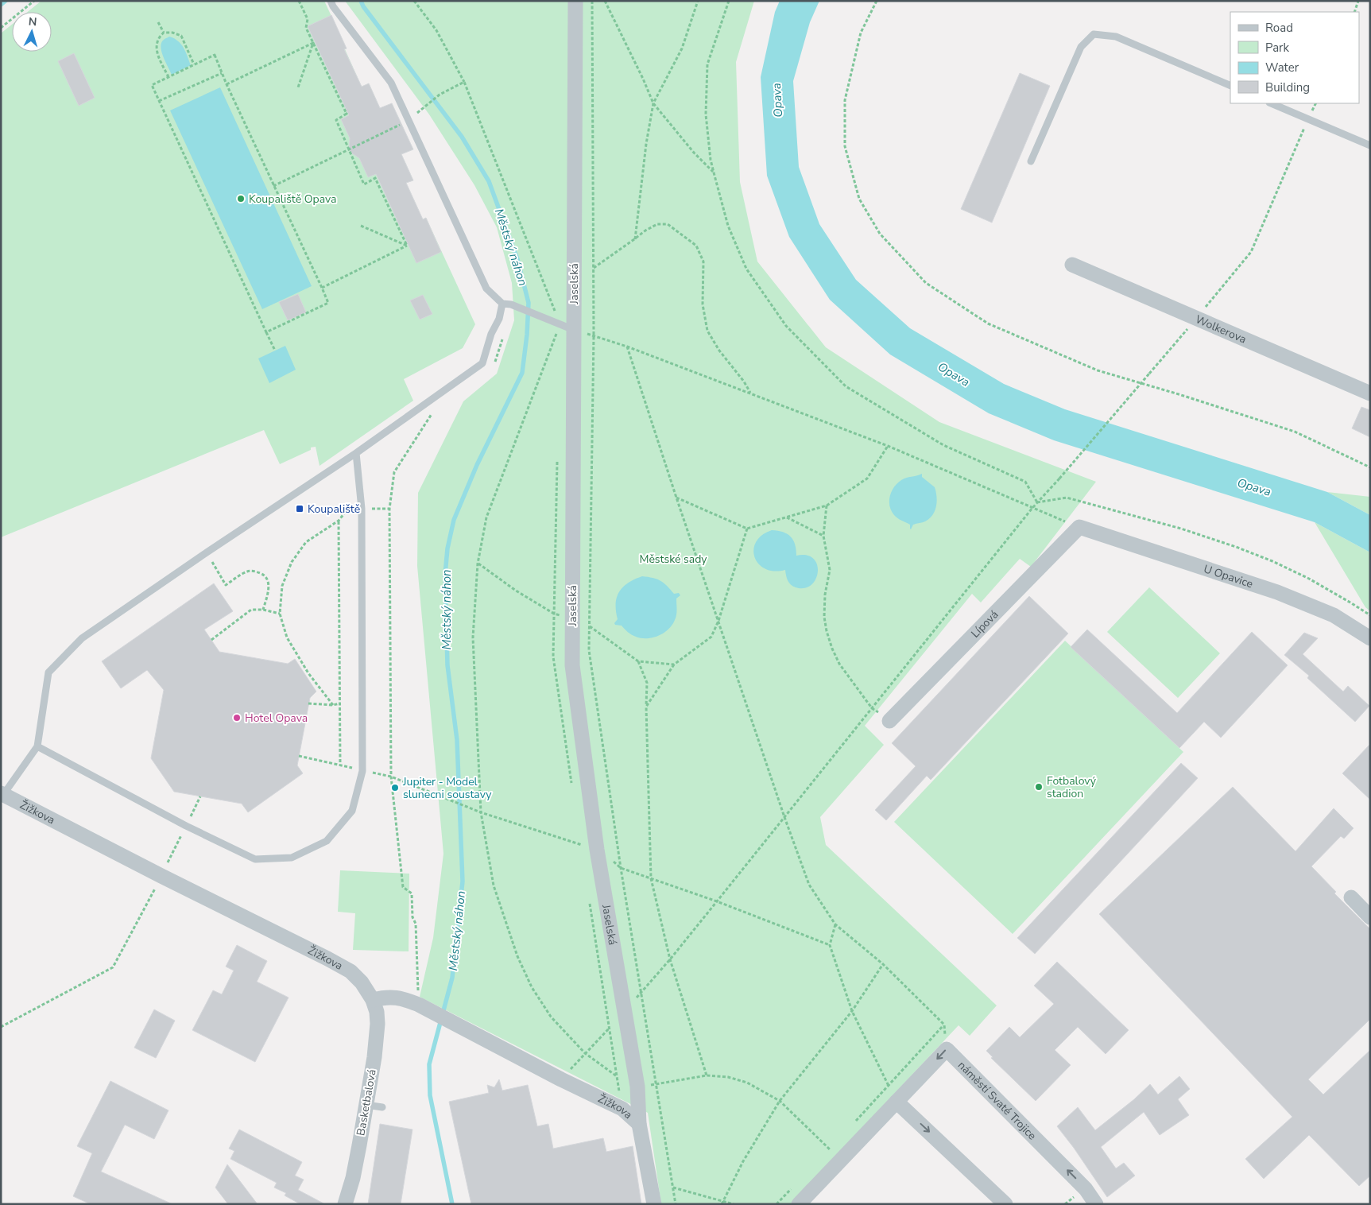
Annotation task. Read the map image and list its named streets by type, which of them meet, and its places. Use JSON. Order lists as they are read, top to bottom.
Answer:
{
  "streets": {
    "street": [
      "Jaselská",
      "Wolkerova",
      "U Opavice",
      "Lípová",
      "Žižkova",
      "náměstí Svaté Trojice",
      "Basketbalová"
    ]
  },
  "crossings": [
    ["Jaselská", "Žižkova"],
    ["U Opavice", "Lípová"],
    ["Žižkova", "Basketbalová"]
  ],
  "water": ["Opava", "Městský náhon"],
  "parks": ["Městské sady"],
  "places": {
    "other": [
      "Koupaliště Opava",
      "Hotel Opava",
      "Fotbalový stadion",
      "Jupiter - Model slunecni soustavy"
    ],
    "transit": ["Koupaliště"]
  },
  "legend": [
    "Road",
    "Park",
    "Water",
    "Building"
  ],
  "north": "top"
}
